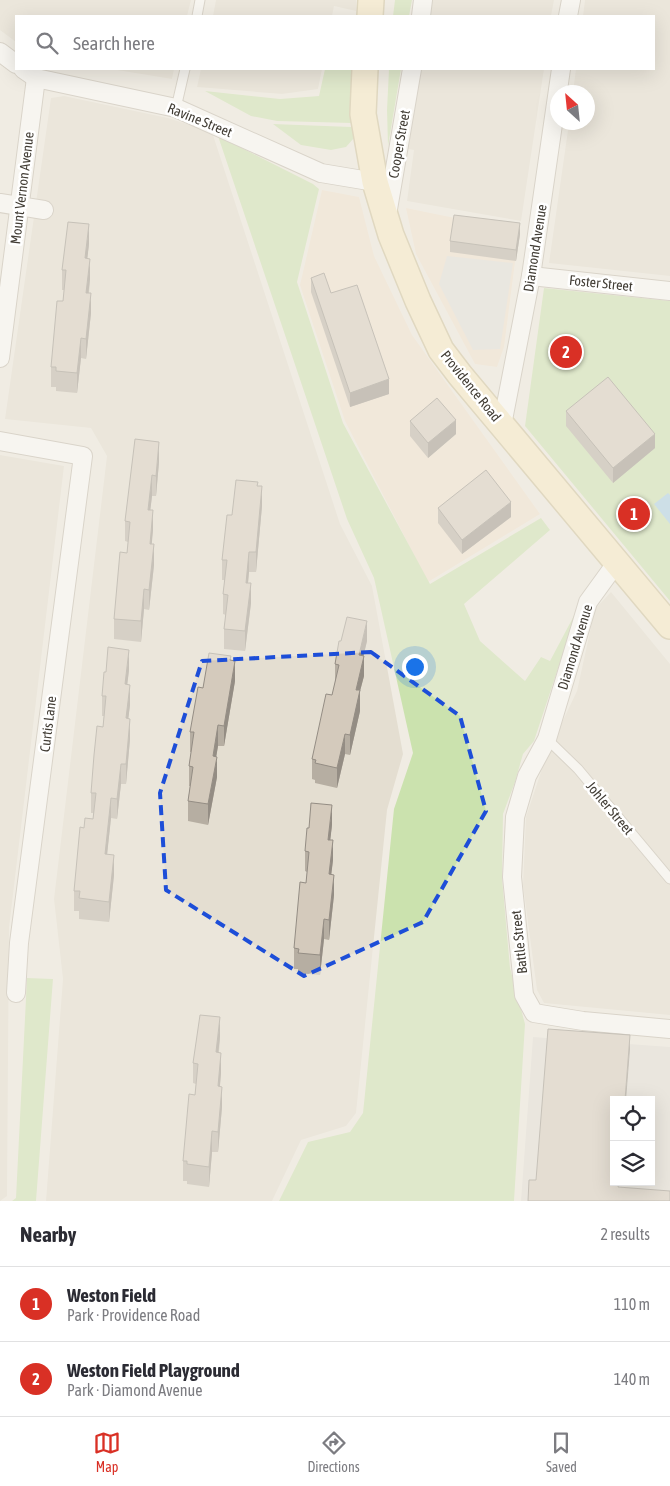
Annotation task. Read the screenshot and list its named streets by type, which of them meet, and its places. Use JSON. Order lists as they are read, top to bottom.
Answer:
{
  "streets": {
    "main road": ["Providence Road"],
    "street": [
      "Ravine Street",
      "Cooper Street",
      "Mount Vernon Avenue",
      "Diamond Avenue",
      "Foster Street",
      "Curtis Lane",
      "Battle Street"
    ],
    "lane": ["Johler Street"]
  },
  "crossings": [
    ["Ravine Street", "Mount Vernon Avenue"],
    ["Ravine Street", "Providence Road"],
    ["Cooper Street", "Providence Road"],
    ["Diamond Avenue", "Foster Street"],
    ["Diamond Avenue", "Providence Road"],
    ["Diamond Avenue", "Johler Street"],
    ["Diamond Avenue", "Battle Street"],
    ["Johler Street", "Battle Street"]
  ],
  "north": "top left",
  "page": {
    "search": "Search here",
    "pins": ["2", "1"],
    "heading": ["Nearby", "2 results"],
    "list": [
      {
        "mark": "1",
        "name": "Weston Field",
        "note": "Park · Providence Road",
        "value": "110 m"
      },
      {
        "mark": "2",
        "name": "Weston Field Playground",
        "note": "Park · Diamond Avenue",
        "value": "140 m"
      }
    ],
    "nav": ["Map", "Directions", "Saved"]
  }
}
